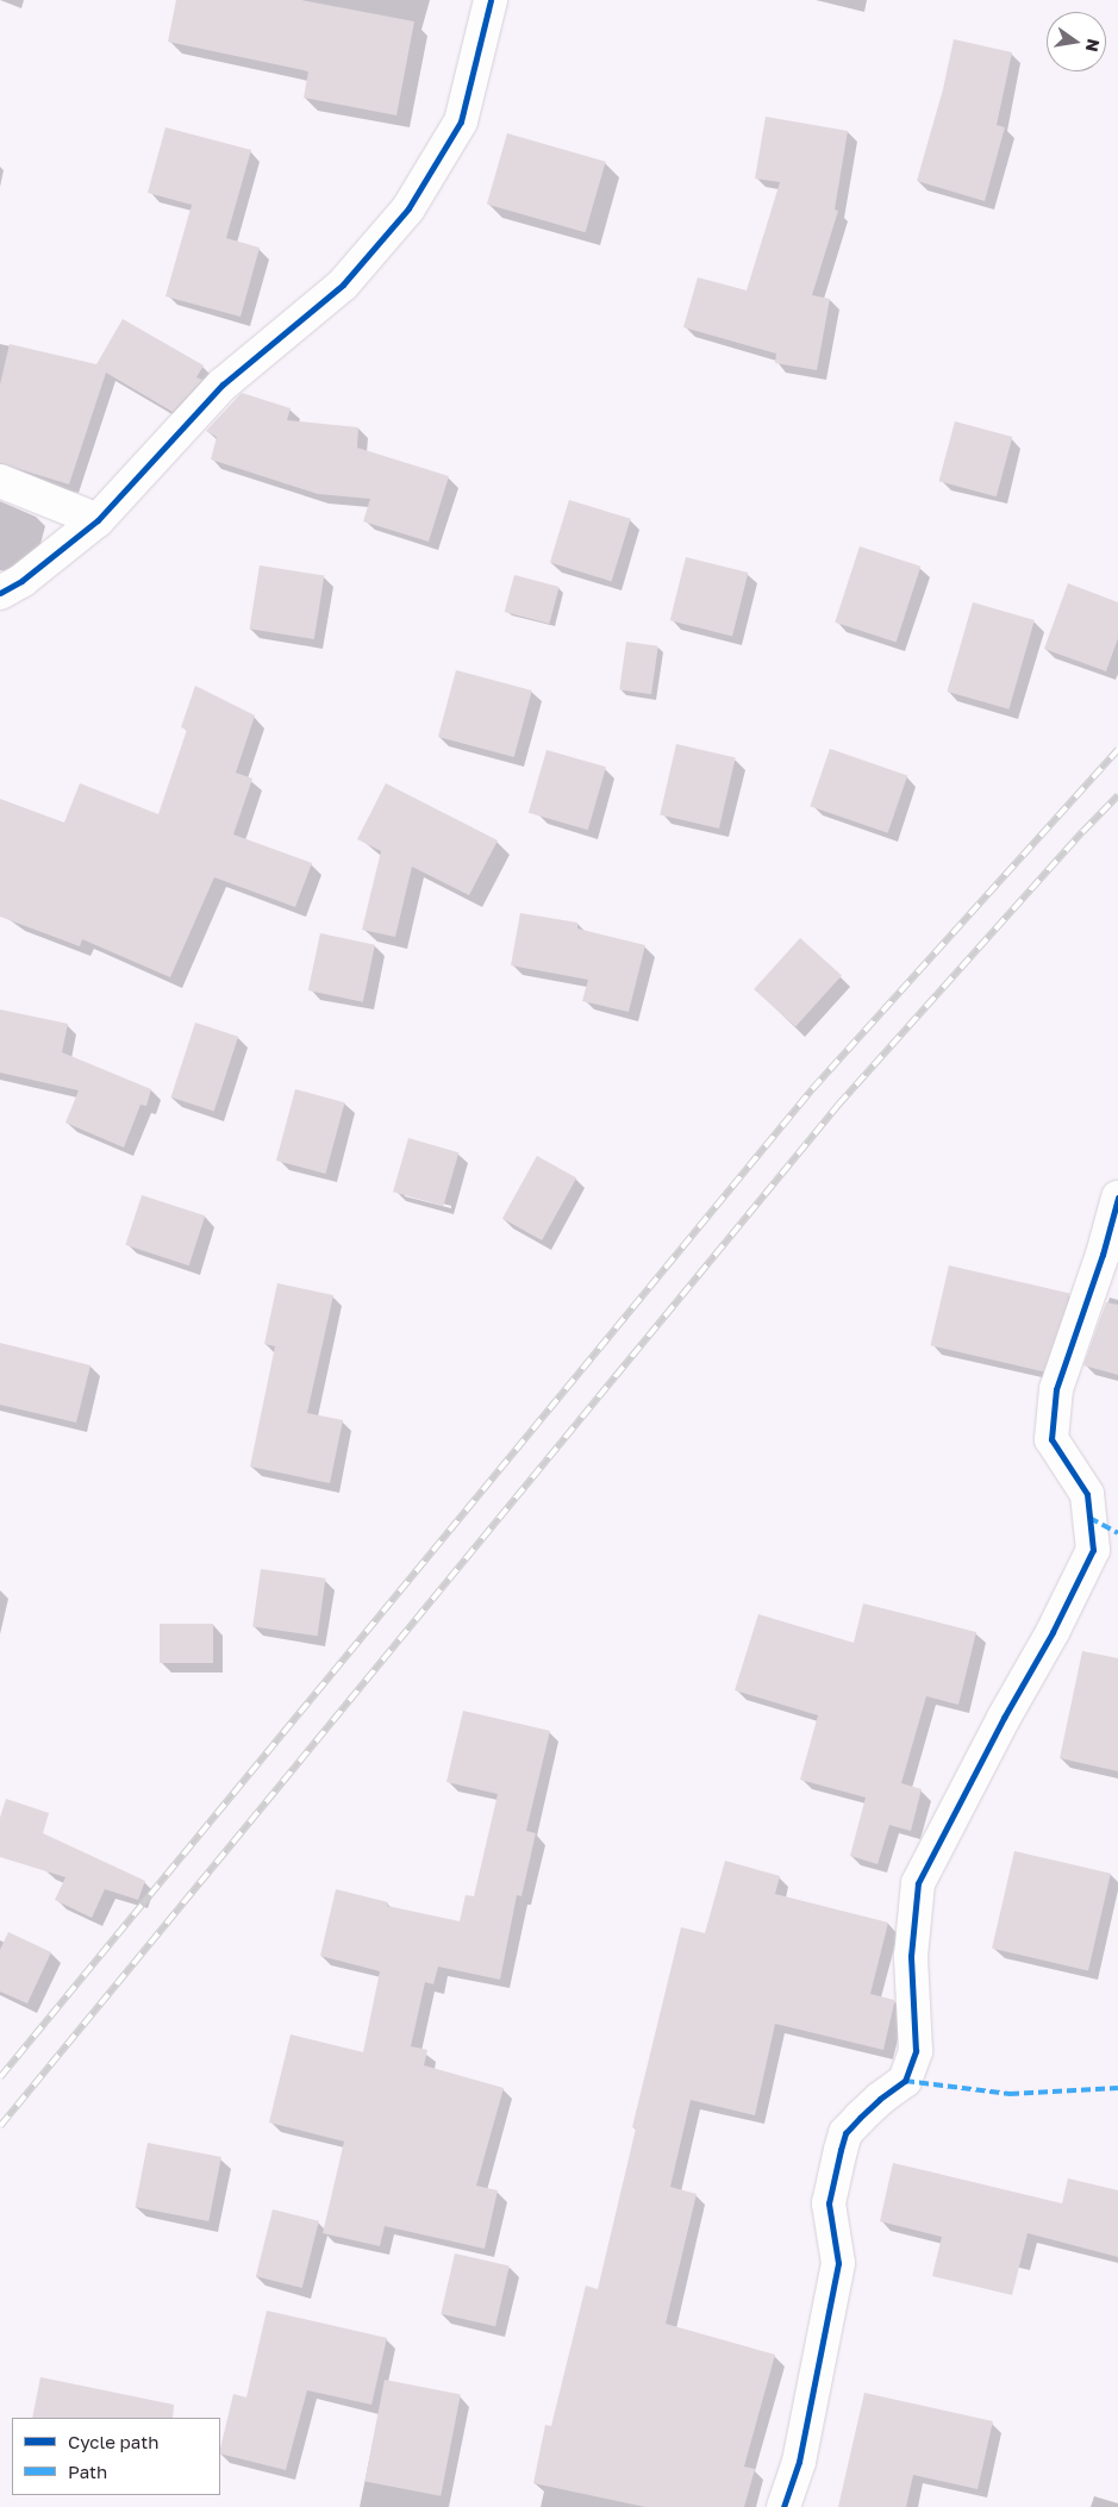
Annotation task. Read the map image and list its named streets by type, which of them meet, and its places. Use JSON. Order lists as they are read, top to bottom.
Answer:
{
  "legend": ["Cycle path", "Path"],
  "north": "right"
}
